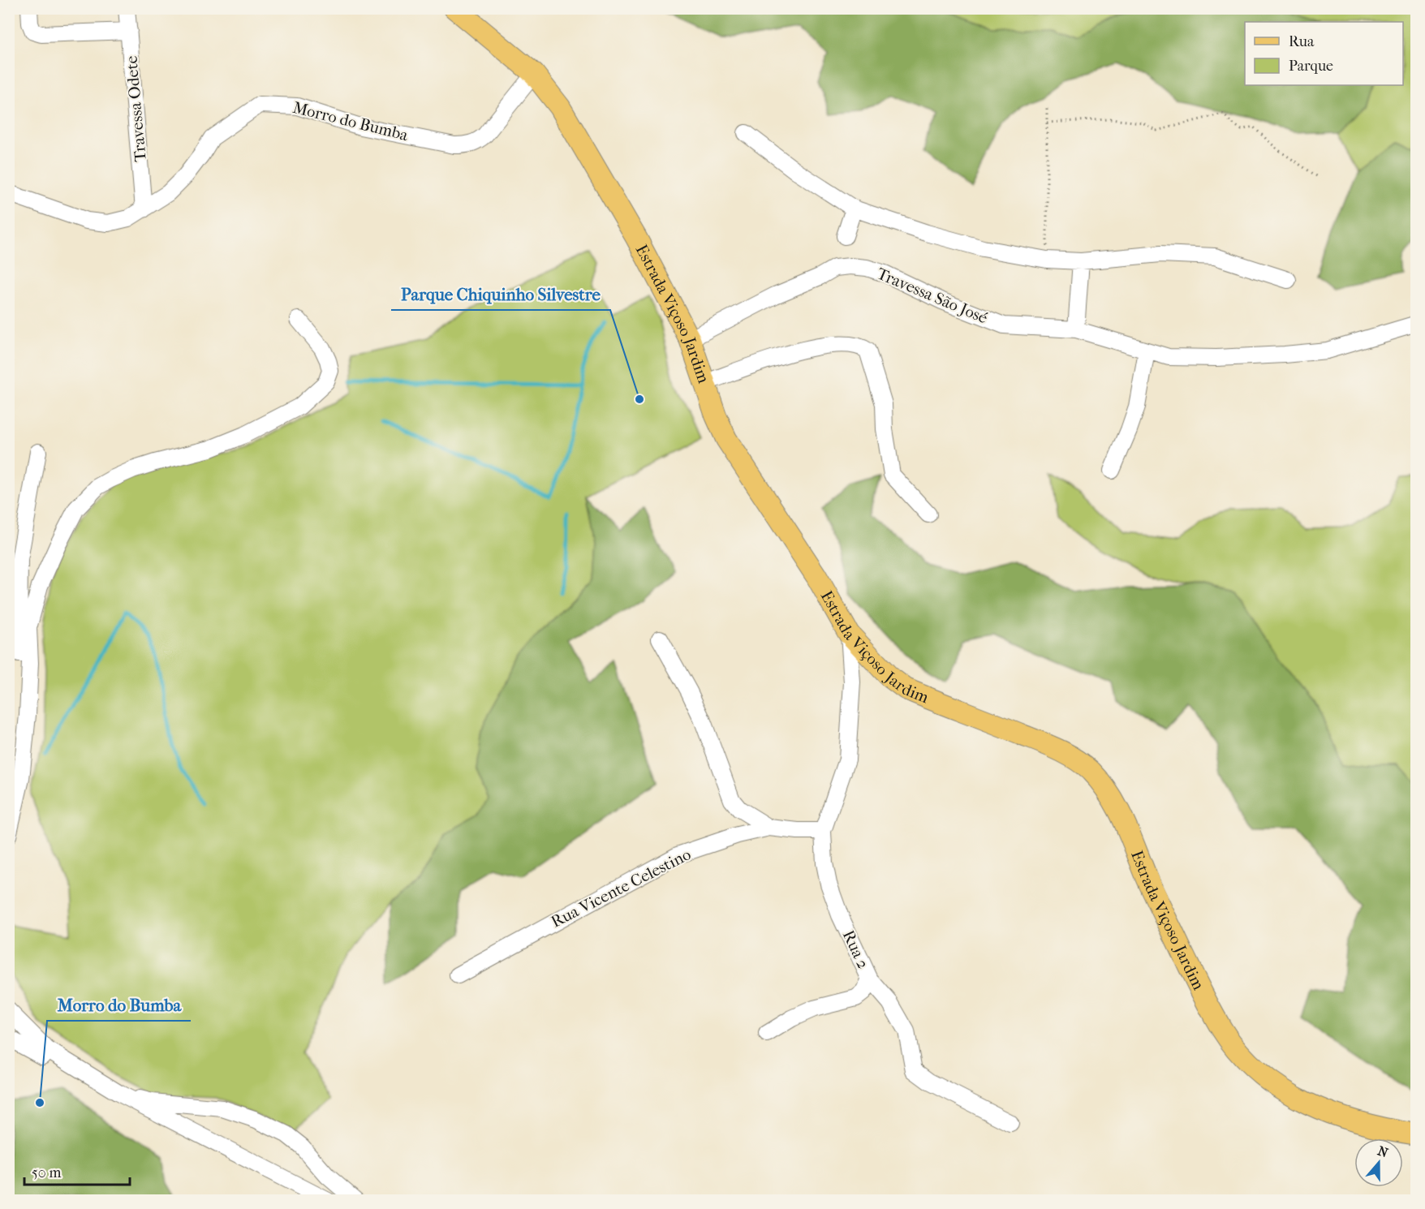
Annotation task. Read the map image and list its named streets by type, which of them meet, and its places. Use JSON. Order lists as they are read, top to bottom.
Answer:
{
  "streets": {
    "main road": ["Estrada Viçoso Jardim"],
    "street": [
      "Travessa Odete",
      "Morro do Bumba",
      "Travessa São José",
      "Rua Vicente Celestino",
      "Rua 2"
    ]
  },
  "crossings": [
    ["Travessa Odete", "Morro do Bumba"],
    ["Morro do Bumba", "Estrada Viçoso Jardim"],
    ["Travessa São José", "Estrada Viçoso Jardim"],
    ["Rua Vicente Celestino", "Rua 2"]
  ],
  "places": ["Parque Chiquinho Silvestre", "Morro do Bumba"],
  "legend": ["Rua", "Parque"],
  "scale_bar": "50 m",
  "north": "top"
}
